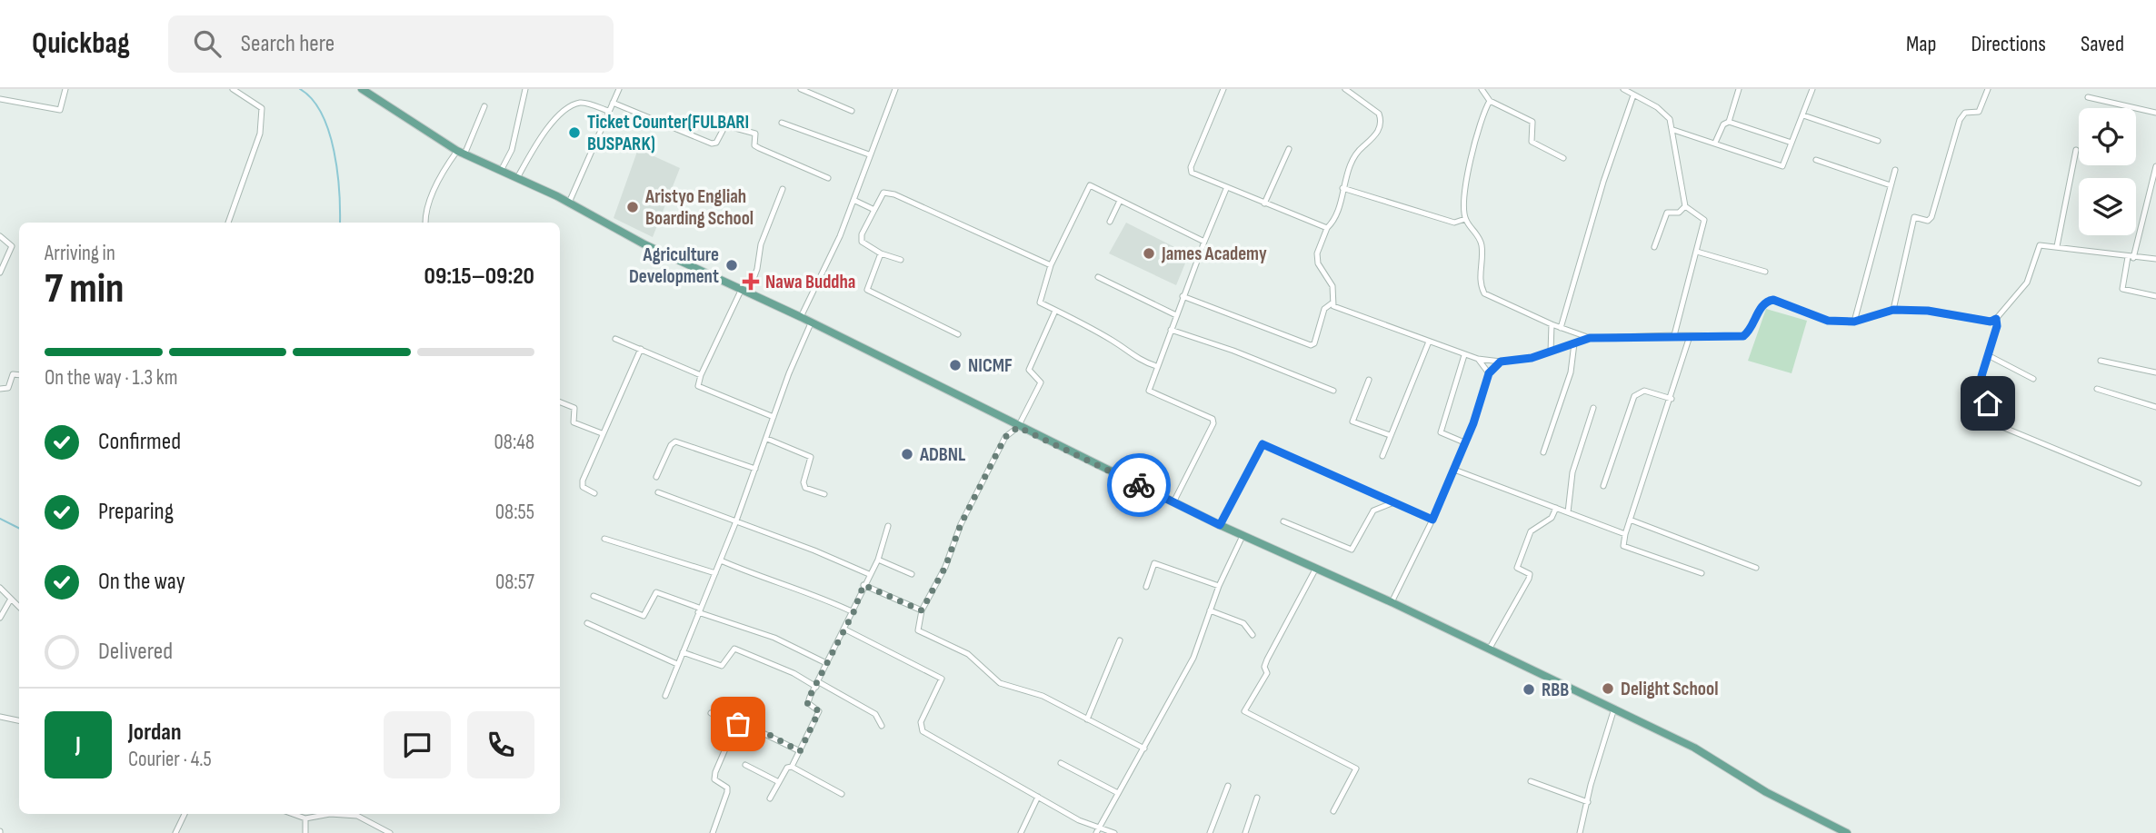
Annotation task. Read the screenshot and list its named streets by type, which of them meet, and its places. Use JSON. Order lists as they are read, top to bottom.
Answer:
{
  "places": {
    "other": [
      "Ticket Counter(FULBARI BUSPARK)",
      "Aristyo Engliah Boarding School",
      "James Academy",
      "Agriculture Development",
      "NICMF",
      "ADBNL",
      "Delight School",
      "RBB"
    ],
    "health": ["Nawa Buddha"]
  },
  "page": {
    "header": "Quickbag",
    "search": "Search here",
    "nav": ["Map", "Directions", "Saved"],
    "heading": ["7 min", "Arriving in", "09:15–09:20"],
    "panel": ["Jordan", "Courier · 4.5"],
    "bar": "On the way · 1.3 km",
    "list": [
      ["Confirmed", "08:48"],
      ["Preparing", "08:55"],
      ["On the way", "08:57"],
      "Delivered"
    ],
    "round": "J"
  }
}
